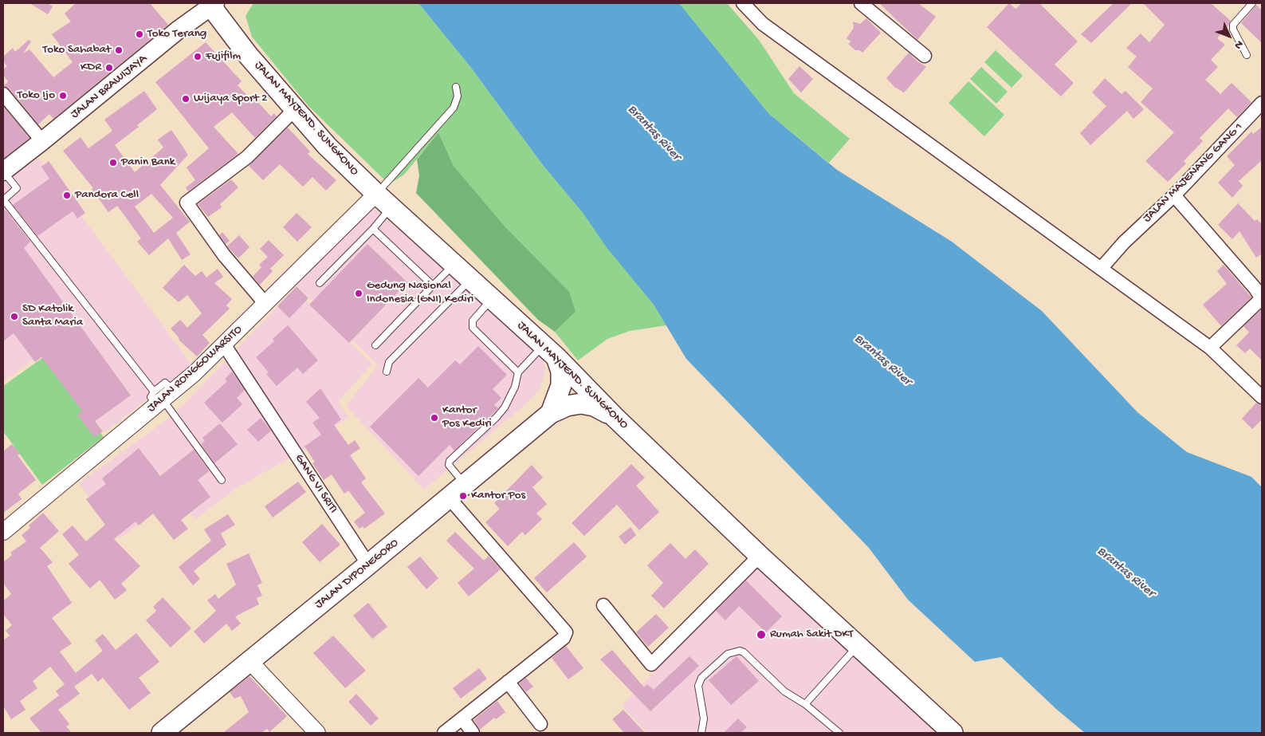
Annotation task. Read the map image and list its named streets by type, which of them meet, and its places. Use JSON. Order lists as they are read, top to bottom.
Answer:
{
  "streets": {
    "main road": ["JALAN BRAWIJAYA", "JALAN MAYJEND. SUNGKONO", "JALAN DIPONEGORO"],
    "street": ["JALAN MAJENANG GANG 1", "JALAN RONGGOWARSITO", "GANG VI SRITI"]
  },
  "crossings": [
    ["JALAN BRAWIJAYA", "JALAN MAYJEND. SUNGKONO"],
    ["JALAN MAYJEND. SUNGKONO", "JALAN RONGGOWARSITO"],
    ["JALAN MAYJEND. SUNGKONO", "JALAN DIPONEGORO"],
    ["JALAN RONGGOWARSITO", "GANG VI SRITI"],
    ["GANG VI SRITI", "JALAN DIPONEGORO"]
  ],
  "water": ["Brantas River"],
  "places": [
    "Toko Terang",
    "Toko Sahabat",
    "Fujifilm",
    "KDR",
    "Toko Ijo",
    "Wijaya Sport 2",
    "Panin Bank",
    "Pandora Cell",
    "Gedung Nasional Indonesia (GNI) Kediri",
    "SD Katolik Santa Maria",
    "Kantor Pos Kediri",
    "Kantor Pos",
    "Rumah Sakit DKT"
  ],
  "north": "bottom right"
}
